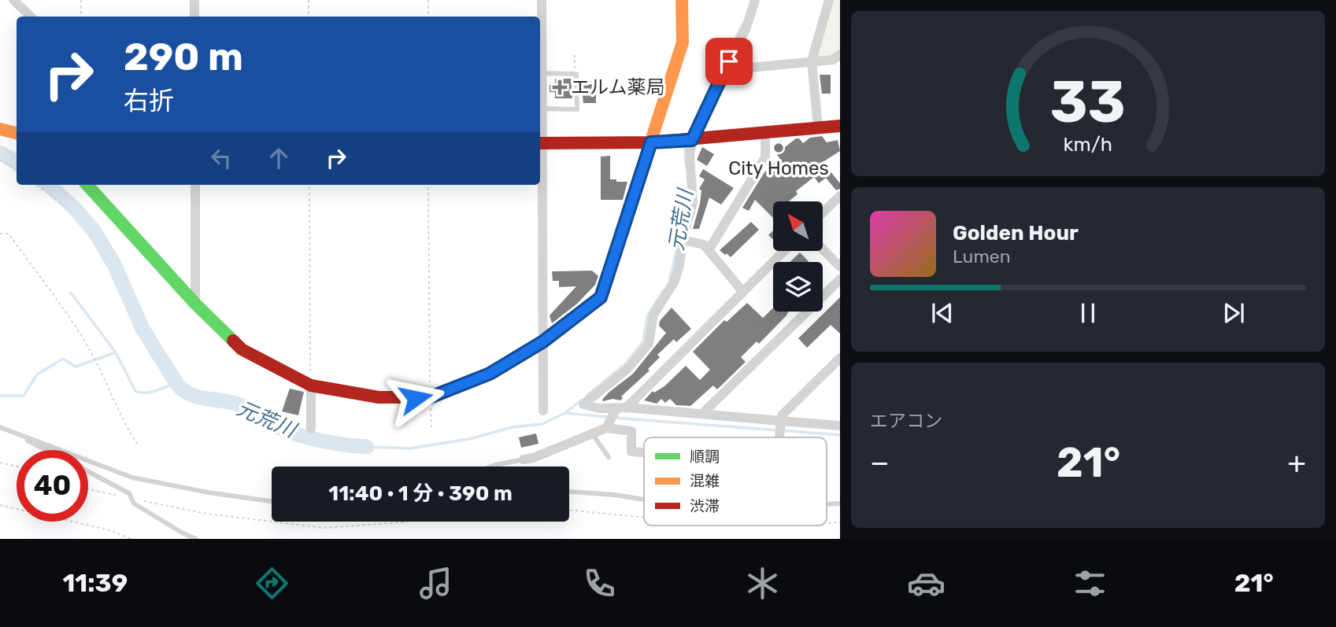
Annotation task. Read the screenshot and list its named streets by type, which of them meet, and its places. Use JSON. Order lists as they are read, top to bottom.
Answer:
{
  "water": ["元荒川"],
  "places": {
    "health": ["エルム薬局"],
    "other": ["City Homes"]
  },
  "legend": ["順調", "混雑", "渋滞"],
  "north": "top left",
  "page": {
    "turn": ["290 m", "右折"],
    "song": ["Golden Hour", "Lumen"],
    "tile": "エアコン",
    "heat": ["−", "21°", "+"],
    "limit": "40",
    "trip": "11:40 · 1 分 · 390 m",
    "tabs": ["11:39", "21°"],
    "gauge": ["33", "km/h"]
  }
}
